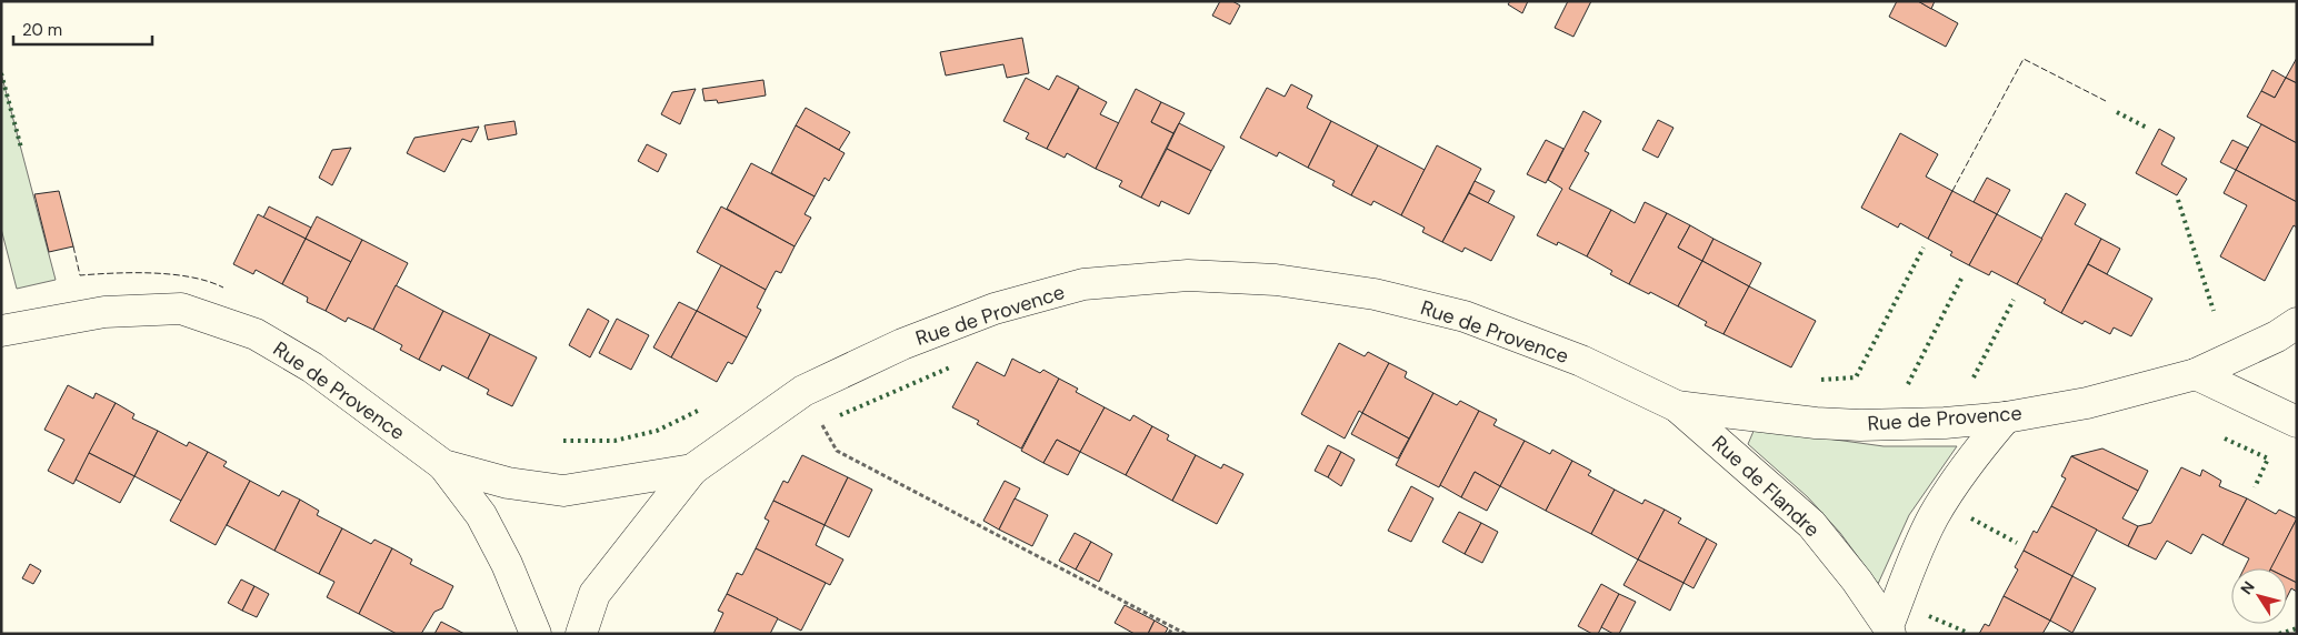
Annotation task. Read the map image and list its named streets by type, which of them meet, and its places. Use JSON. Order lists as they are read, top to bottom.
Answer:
{
  "streets": {
    "street": ["Rue de Provence", "Rue de Flandre"]
  },
  "crossings": [
    ["Rue de Provence", "Rue de Flandre"]
  ],
  "scale_bar": "20 m",
  "north": "top left"
}
